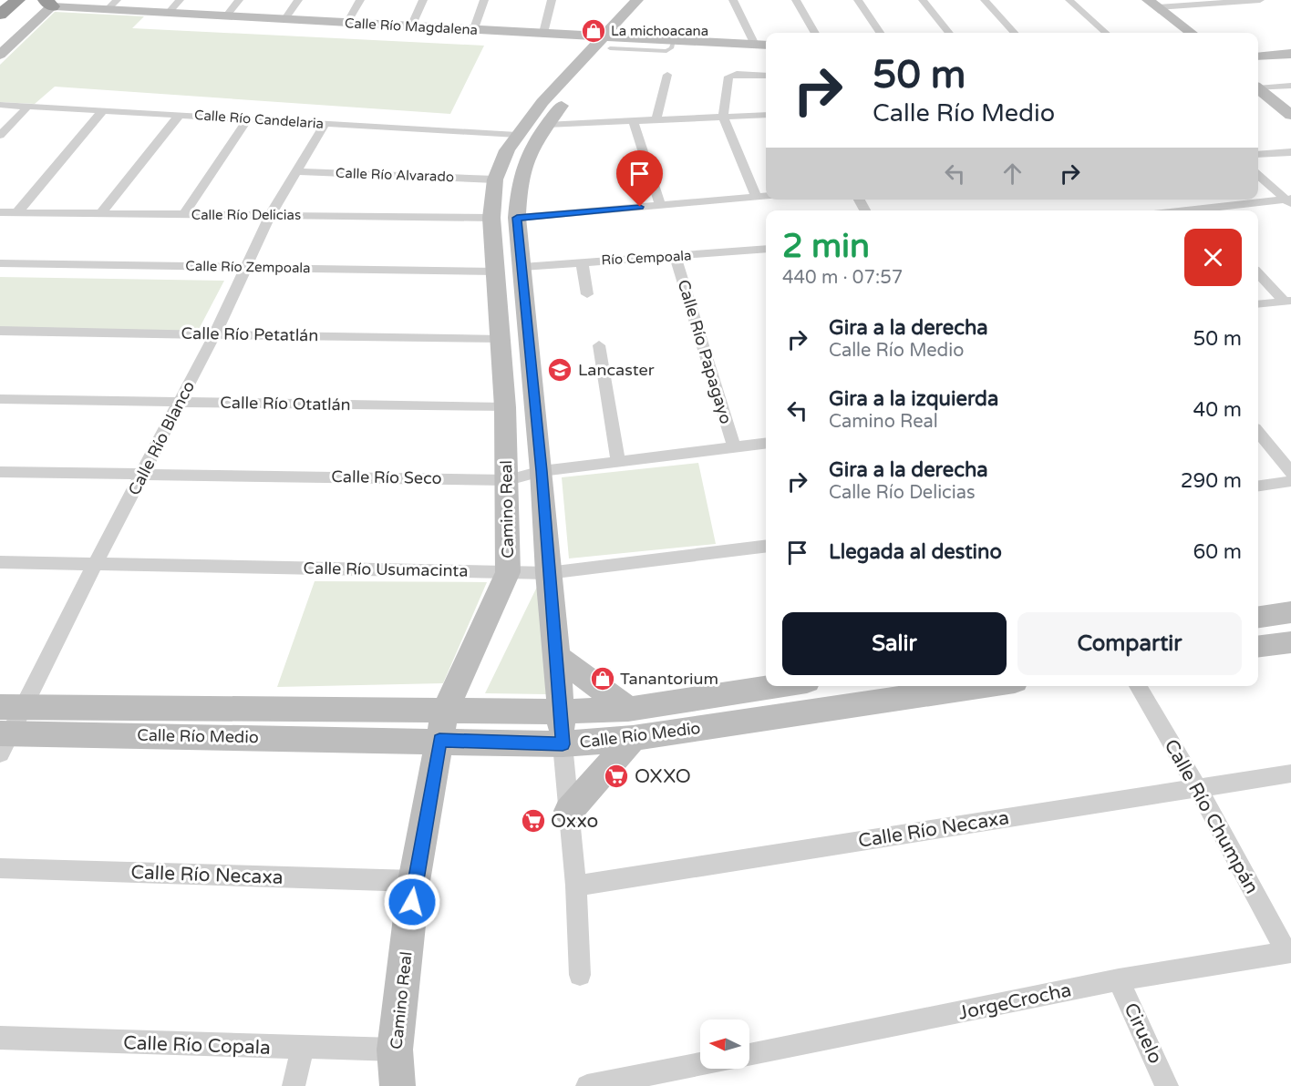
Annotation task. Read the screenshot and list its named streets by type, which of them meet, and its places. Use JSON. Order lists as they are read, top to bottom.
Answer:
{
  "streets": {
    "street": [
      "Calle Río Magdalena",
      "Calle Río Candelaria",
      "Calle Río Alvarado",
      "Calle Río Delicias",
      "Río Cempoala",
      "Calle Río Zempoala",
      "Calle Río Petatlán",
      "Calle Río Papagayo",
      "Calle Río Otatlán",
      "Calle Río Blanco",
      "Calle Río Seco",
      "Camino Real",
      "Calle Río Usumacinta",
      "Calle Río Medio",
      "Calle Río Chumpán",
      "Calle Río Necaxa",
      "JorgeCrocha",
      "Ciruelo",
      "Calle Río Copala"
    ]
  },
  "crossings": [
    ["Calle Río Magdalena", "Camino Real"],
    ["Calle Río Candelaria", "Calle Río Blanco"],
    ["Calle Río Candelaria", "Camino Real"],
    ["Calle Río Alvarado", "Calle Río Blanco"],
    ["Calle Río Alvarado", "Camino Real"],
    ["Calle Río Delicias", "Calle Río Blanco"],
    ["Calle Río Delicias", "Camino Real"],
    ["Río Cempoala", "Calle Río Papagayo"],
    ["Río Cempoala", "Camino Real"],
    ["Calle Río Zempoala", "Calle Río Blanco"],
    ["Calle Río Zempoala", "Camino Real"],
    ["Calle Río Petatlán", "Calle Río Blanco"],
    ["Calle Río Petatlán", "Camino Real"],
    ["Calle Río Papagayo", "Calle Río Seco"],
    ["Calle Río Otatlán", "Calle Río Blanco"],
    ["Calle Río Otatlán", "Camino Real"],
    ["Calle Río Blanco", "Calle Río Seco"],
    ["Calle Río Blanco", "Calle Río Usumacinta"],
    ["Calle Río Blanco", "Calle Río Medio"],
    ["Calle Río Seco", "Camino Real"],
    ["Camino Real", "Calle Río Usumacinta"],
    ["Camino Real", "Calle Río Medio"],
    ["Camino Real", "Calle Río Necaxa"],
    ["Camino Real", "Calle Río Copala"],
    ["Calle Río Chumpán", "Calle Río Necaxa"],
    ["Calle Río Chumpán", "JorgeCrocha"],
    ["JorgeCrocha", "Ciruelo"]
  ],
  "places": {
    "shop": ["La michoacana", "Tanantorium"],
    "school or university": ["Lancaster"],
    "supermarket": ["OXXO", "Oxxo"]
  },
  "north": "left",
  "page": {
    "turn": ["50 m", "Calle Río Medio"],
    "heading": ["2 min", "440 m · 07:57"],
    "list": [
      {
        "name": "Gira a la derecha",
        "note": "Calle Río Medio",
        "value": "50 m"
      },
      {
        "name": "Gira a la izquierda",
        "note": "Camino Real",
        "value": "40 m"
      },
      {
        "name": "Gira a la derecha",
        "note": "Calle Río Delicias",
        "value": "290 m"
      },
      {
        "name": "Llegada al destino",
        "value": "60 m"
      }
    ],
    "buttons": ["Salir", "Compartir"]
  }
}
